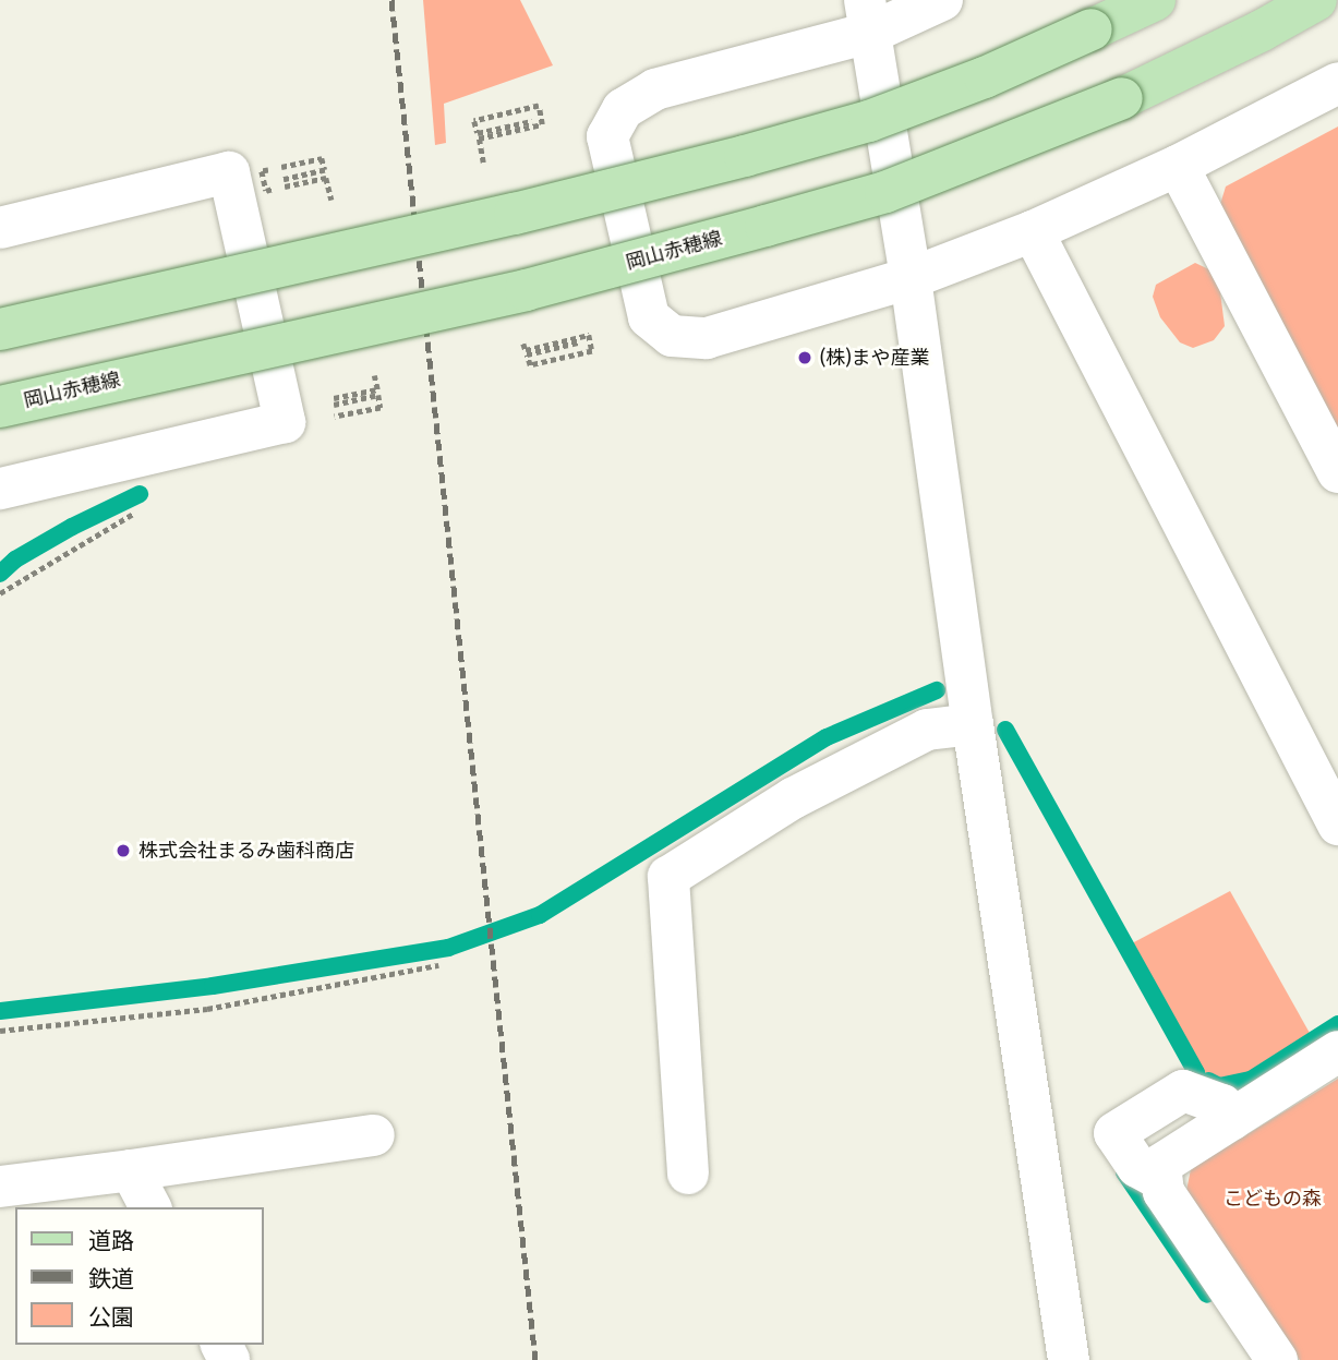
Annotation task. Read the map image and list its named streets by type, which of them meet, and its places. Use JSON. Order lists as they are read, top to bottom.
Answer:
{
  "streets": {
    "main road": ["岡山赤穂線"]
  },
  "parks": ["こどもの森"],
  "places": ["(株)まや産業", "株式会社まるみ歯科商店"],
  "legend": ["道路", "鉄道", "公園"]
}
